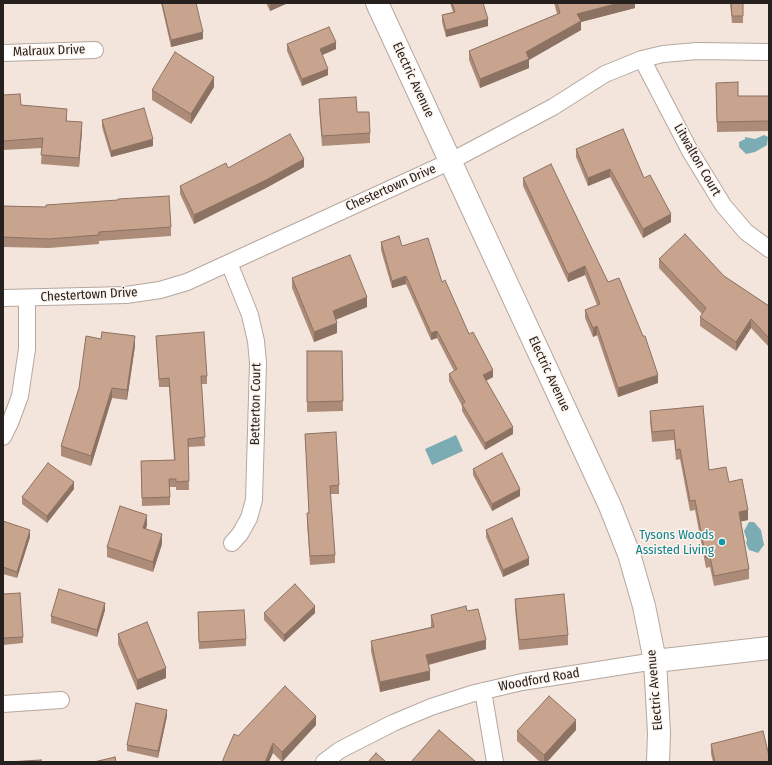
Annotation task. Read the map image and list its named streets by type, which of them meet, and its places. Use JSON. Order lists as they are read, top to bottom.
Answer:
{
  "streets": {
    "street": [
      "Malraux Drive",
      "Electric Avenue",
      "Litwalton Court",
      "Chestertown Drive",
      "Betterton Court",
      "Woodford Road"
    ]
  },
  "crossings": [
    ["Electric Avenue", "Chestertown Drive"],
    ["Electric Avenue", "Woodford Road"],
    ["Litwalton Court", "Chestertown Drive"],
    ["Chestertown Drive", "Betterton Court"]
  ],
  "places": ["Tysons Woods Assisted Living"]
}
